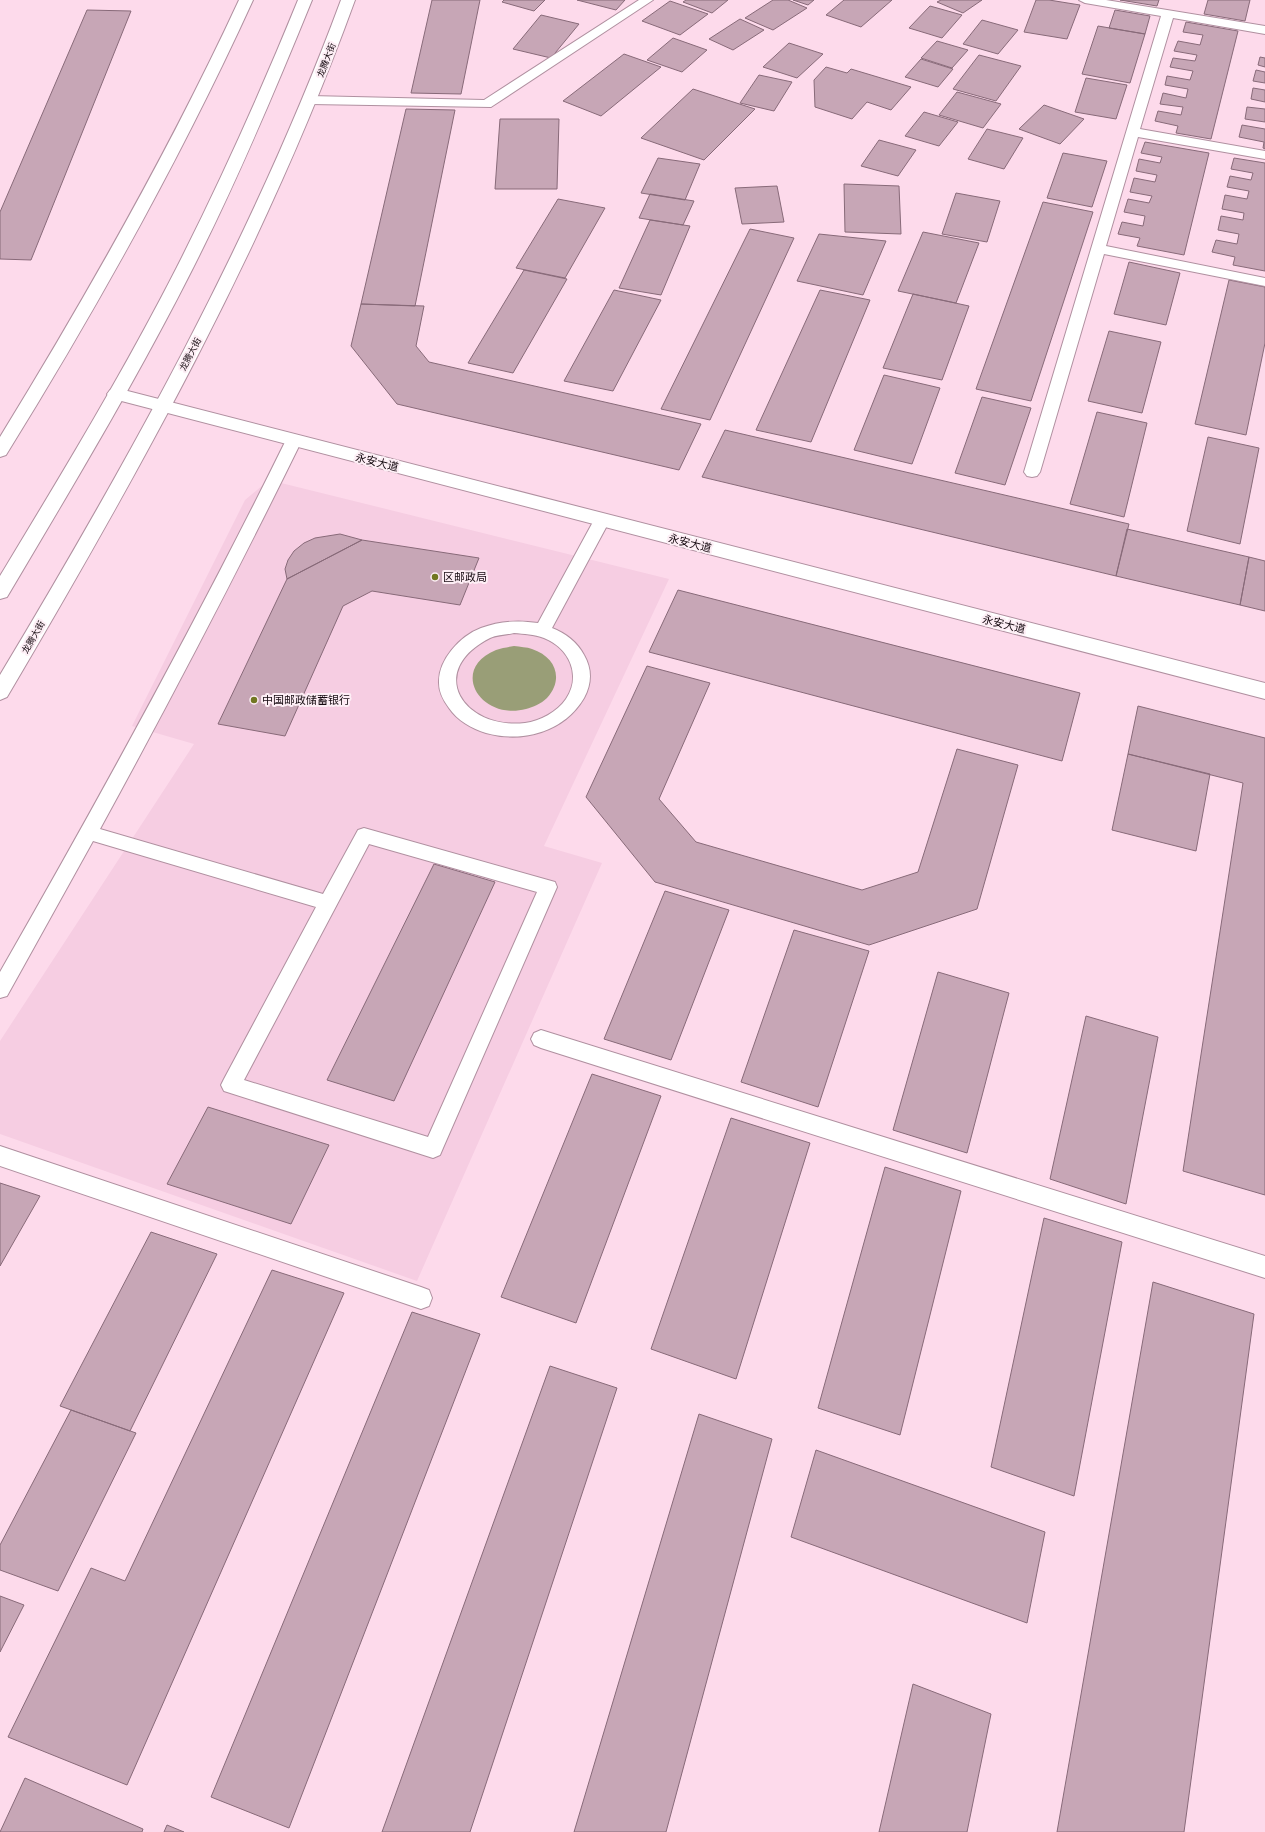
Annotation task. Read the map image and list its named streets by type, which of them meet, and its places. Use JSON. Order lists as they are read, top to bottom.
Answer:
{
  "streets": {
    "main road": ["龙腾大街", "永安大道"]
  },
  "crossings": [
    ["龙腾大街", "永安大道"]
  ],
  "places": ["区邮政局", "中国邮政储蓄银行"]
}
